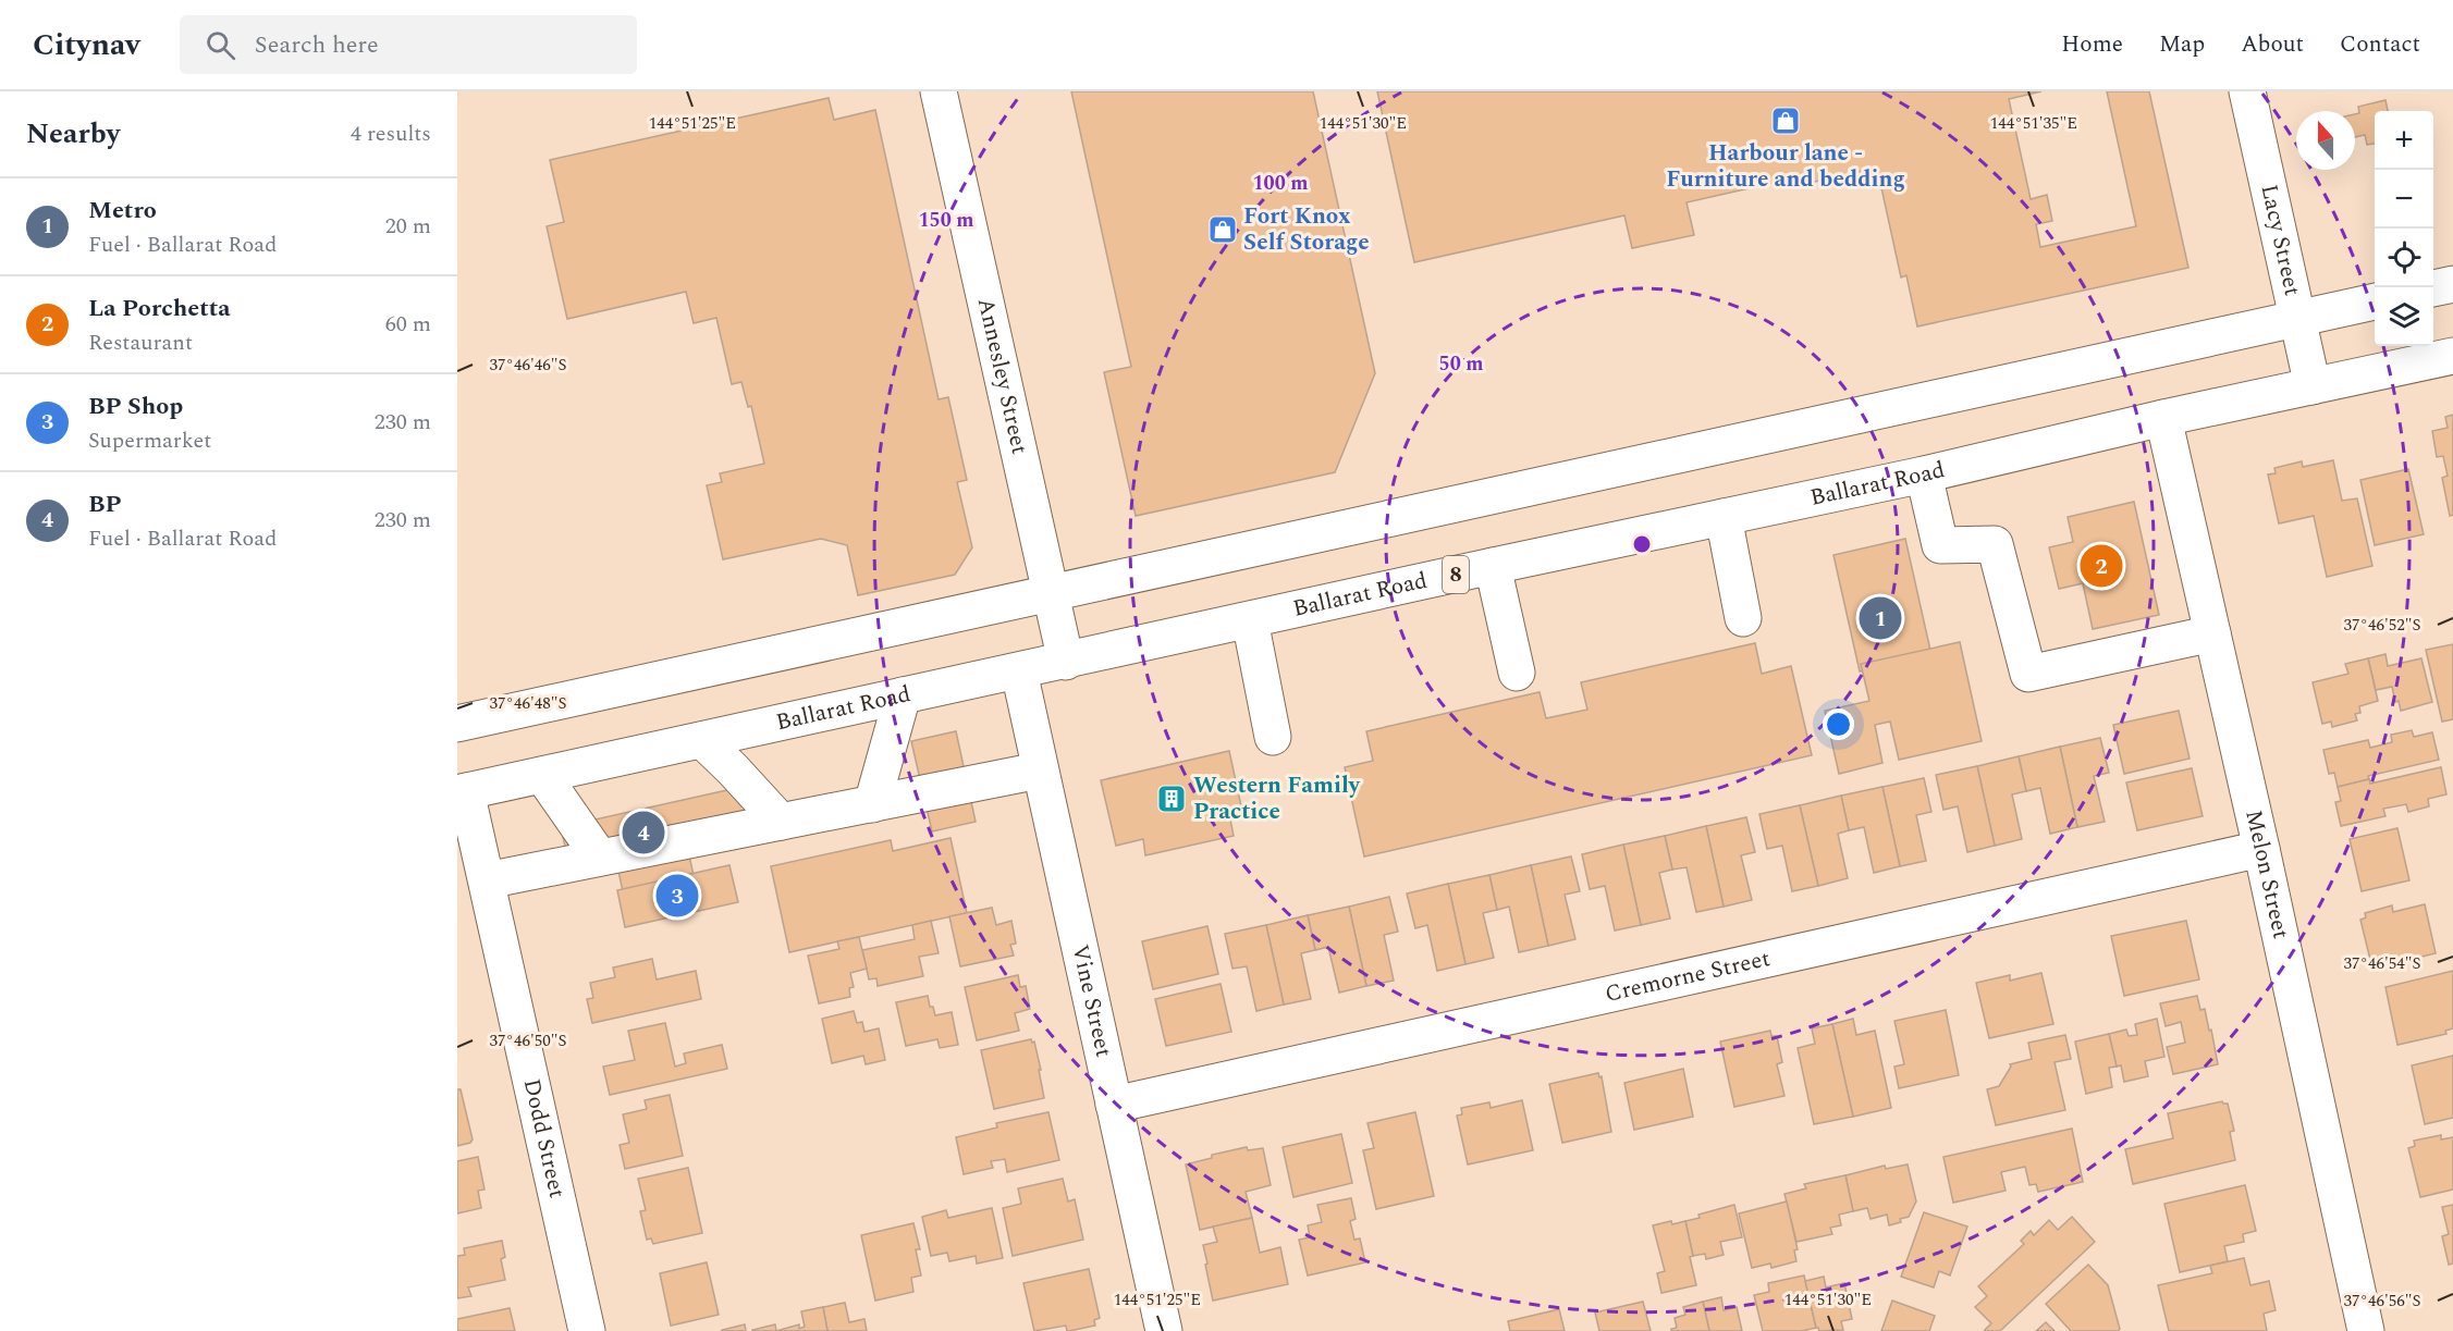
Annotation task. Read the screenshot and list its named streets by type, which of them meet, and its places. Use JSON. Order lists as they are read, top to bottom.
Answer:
{
  "streets": {
    "main road": [
      "Lacy Street",
      "Annesley Street",
      "Ballarat Road",
      "8",
      "Melon Street",
      "Cremorne Street",
      "Vine Street",
      "Dodd Street"
    ]
  },
  "crossings": [
    ["Lacy Street", "Ballarat Road"],
    ["Annesley Street", "Ballarat Road"],
    ["Ballarat Road", "Melon Street"],
    ["Ballarat Road", "Vine Street"],
    ["Ballarat Road", "Dodd Street"],
    ["Melon Street", "Cremorne Street"],
    ["Cremorne Street", "Vine Street"]
  ],
  "places": {
    "shop": ["Harbour lane - Furniture and bedding", "Fort Knox Self Storage"],
    "building": ["Western Family Practice"]
  },
  "north": "top",
  "page": {
    "header": "Citynav",
    "search": "Search here",
    "nav": [
      "Home",
      "Map",
      "About",
      "Contact"
    ],
    "heading": ["Nearby", "4 results"],
    "map_buttons": ["+", "−"],
    "list": [
      {
        "mark": "1",
        "name": "Metro",
        "note": "Fuel · Ballarat Road",
        "value": "20 m"
      },
      {
        "mark": "2",
        "name": "La Porchetta",
        "note": "Restaurant",
        "value": "60 m"
      },
      {
        "mark": "3",
        "name": "BP Shop",
        "note": "Supermarket",
        "value": "230 m"
      },
      {
        "mark": "4",
        "name": "BP",
        "note": "Fuel · Ballarat Road",
        "value": "230 m"
      }
    ],
    "pins": [
      "2",
      "1",
      "4",
      "3"
    ]
  },
  "coordinates": [
    "144°51'25\"E",
    "144°51'30\"E",
    "144°51'35\"E",
    "37°46'46\"S",
    "37°46'52\"S",
    "37°46'48\"S",
    "37°46'54\"S",
    "37°46'50\"S",
    "37°46'56\"S"
  ],
  "rings": ["100 m", "150 m", "50 m"]
}
